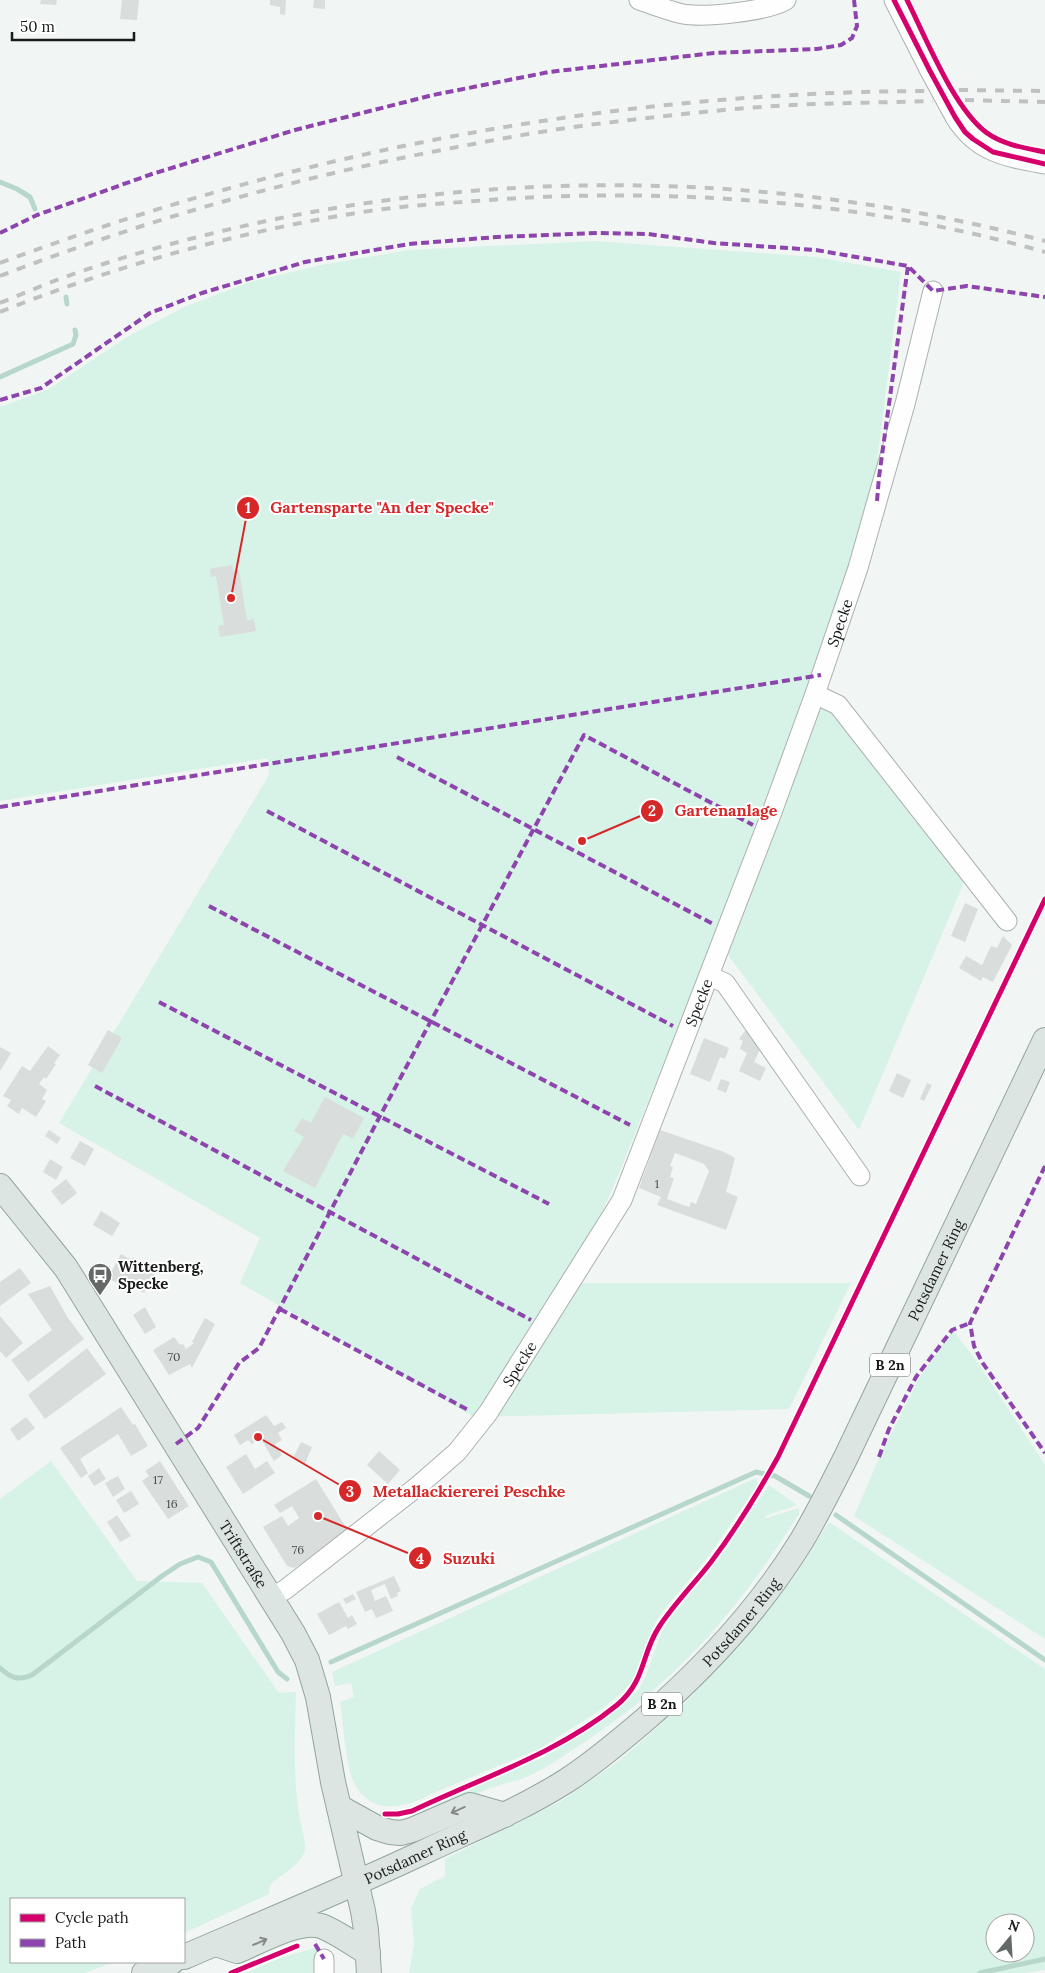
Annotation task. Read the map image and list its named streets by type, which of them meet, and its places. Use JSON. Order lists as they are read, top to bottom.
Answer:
{
  "streets": {
    "main road": ["Potsdamer Ring", "B 2n", "Triftstraße"],
    "street": ["Specke"]
  },
  "crossings": [
    ["Specke", "Triftstraße"],
    ["Potsdamer Ring", "Triftstraße"]
  ],
  "places": {
    "other": [
      "Gartensparte \"An der Specke\"",
      "Gartenanlage",
      "Metallackiererei Peschke",
      "Suzuki"
    ],
    "bus stop": ["Wittenberg, Specke"]
  },
  "house_numbers": [
    "1",
    "70",
    "17",
    "16",
    "76"
  ],
  "legend": ["Cycle path", "Path"],
  "scale_bar": "50 m",
  "north": "top"
}
